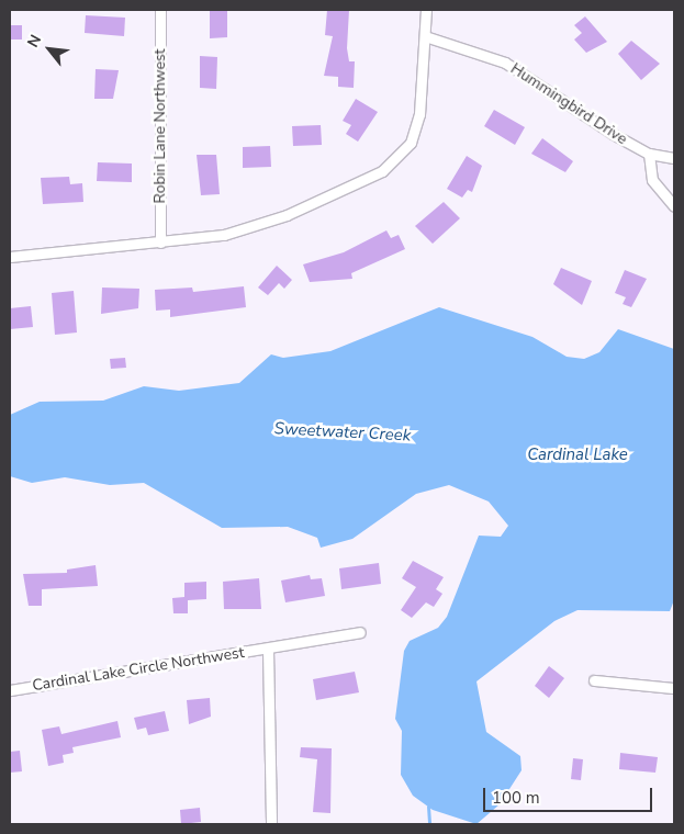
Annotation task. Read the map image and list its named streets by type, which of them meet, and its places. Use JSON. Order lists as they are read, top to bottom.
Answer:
{
  "streets": {
    "street": ["Hummingbird Drive", "Robin Lane Northwest", "Cardinal Lake Circle Northwest"]
  },
  "water": ["Sweetwater Creek", "Cardinal Lake"],
  "scale_bar": "100 m",
  "north": "top left"
}
